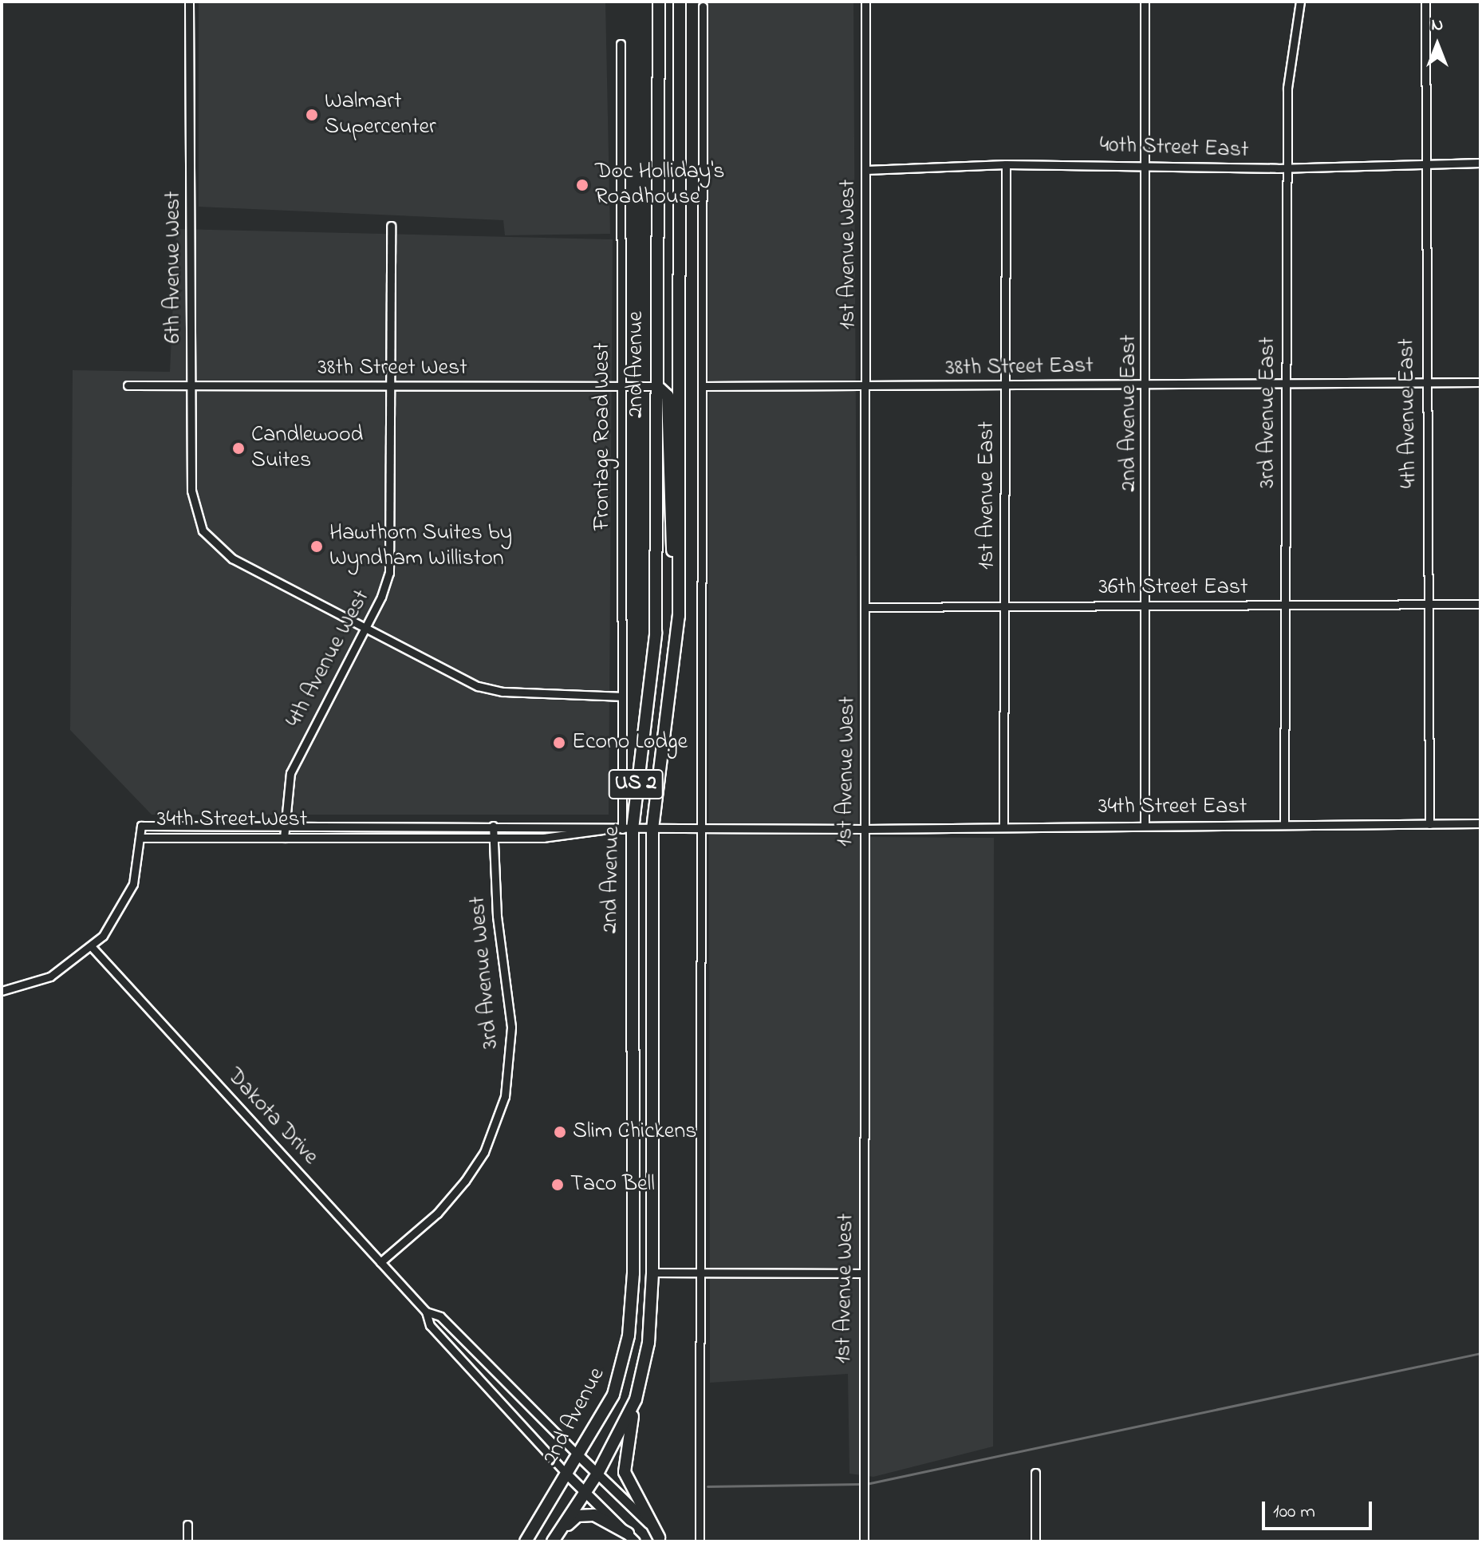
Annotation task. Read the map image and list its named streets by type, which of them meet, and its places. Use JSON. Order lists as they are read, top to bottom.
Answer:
{
  "streets": {
    "highway": ["2nd Avenue", "US 2"],
    "street": [
      "40th Street East",
      "1st Avenue West",
      "6th Avenue West",
      "38th Street East",
      "38th Street West",
      "3rd Avenue East",
      "2nd Avenue East",
      "4th Avenue East",
      "Frontage Road West",
      "1st Avenue East",
      "36th Street East",
      "4th Avenue West",
      "34th Street East",
      "34th Street West",
      "3rd Avenue West",
      "Dakota Drive"
    ]
  },
  "crossings": [
    ["40th Street East", "1st Avenue West"],
    ["40th Street East", "3rd Avenue East"],
    ["40th Street East", "2nd Avenue East"],
    ["40th Street East", "4th Avenue East"],
    ["40th Street East", "1st Avenue East"],
    ["1st Avenue West", "38th Street East"],
    ["1st Avenue West", "36th Street East"],
    ["1st Avenue West", "34th Street East"],
    ["1st Avenue West", "34th Street West"],
    ["6th Avenue West", "38th Street West"],
    ["6th Avenue West", "4th Avenue West"],
    ["2nd Avenue", "38th Street West"],
    ["2nd Avenue", "Frontage Road West"],
    ["2nd Avenue", "34th Street West"],
    ["2nd Avenue", "Dakota Drive"],
    ["38th Street East", "3rd Avenue East"],
    ["38th Street East", "2nd Avenue East"],
    ["38th Street East", "4th Avenue East"],
    ["38th Street East", "1st Avenue East"],
    ["38th Street West", "Frontage Road West"],
    ["38th Street West", "4th Avenue West"],
    ["3rd Avenue East", "36th Street East"],
    ["3rd Avenue East", "34th Street East"],
    ["2nd Avenue East", "36th Street East"],
    ["2nd Avenue East", "34th Street East"],
    ["4th Avenue East", "36th Street East"],
    ["4th Avenue East", "34th Street East"],
    ["Frontage Road West", "34th Street West"],
    ["1st Avenue East", "36th Street East"],
    ["1st Avenue East", "34th Street East"],
    ["4th Avenue West", "34th Street West"],
    ["34th Street East", "34th Street West"],
    ["34th Street West", "3rd Avenue West"],
    ["3rd Avenue West", "Dakota Drive"]
  ],
  "places": [
    "Walmart Supercenter",
    "Doc Holliday's Roadhouse",
    "Candlewood Suites",
    "Hawthorn Suites by Wyndham Williston",
    "Econo Lodge",
    "Slim Chickens",
    "Taco Bell"
  ],
  "scale_bar": "100 m",
  "north": "top"
}
